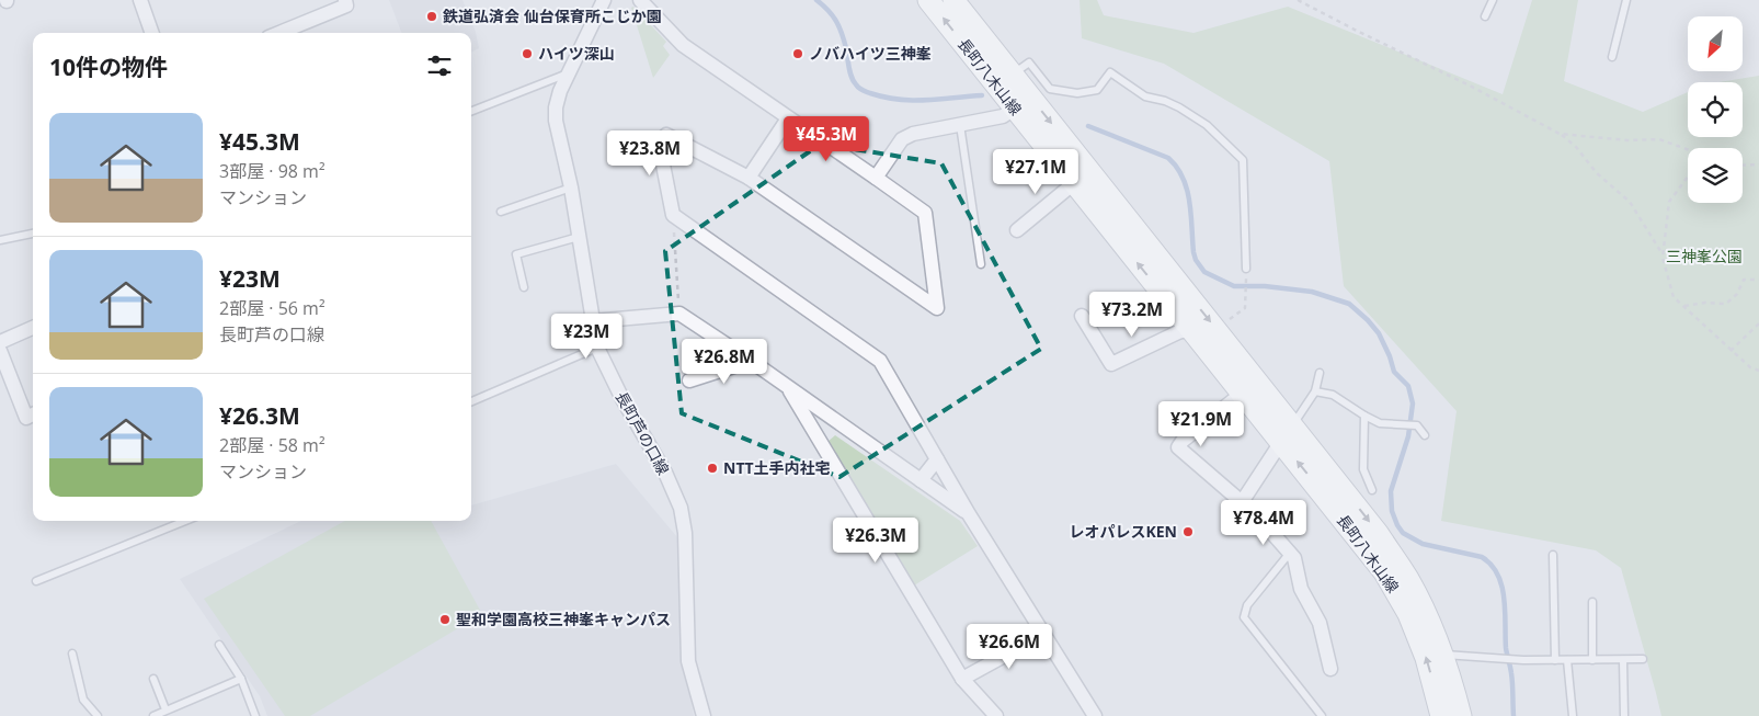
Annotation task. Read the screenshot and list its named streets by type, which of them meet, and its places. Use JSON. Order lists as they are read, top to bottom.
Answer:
{
  "streets": {
    "street": ["長町八木山線", "長町芦の口線"]
  },
  "parks": ["三神峯公園"],
  "places": [
    "鉄道弘済会 仙台保育所こじか園",
    "ハイツ深山",
    "ノバハイツ三神峯",
    "NTT土手内社宅",
    "レオパレスKEN",
    "聖和学園高校三神峯キャンパス"
  ],
  "north": "bottom left",
  "page": {
    "heading": "10件の物件",
    "list": [
      {
        "name": "¥45.3M",
        "note": "3部屋 · 98 m² · マンション"
      },
      {
        "name": "¥23M",
        "note": "2部屋 · 56 m² · 長町芦の口線"
      },
      {
        "name": "¥26.3M",
        "note": "2部屋 · 58 m² · マンション"
      }
    ],
    "price": [
      "¥45.3M",
      "¥23.8M",
      "¥27.1M",
      "¥73.2M",
      "¥23M",
      "¥26.8M",
      "¥21.9M",
      "¥78.4M",
      "¥26.3M",
      "¥26.6M"
    ]
  }
}
